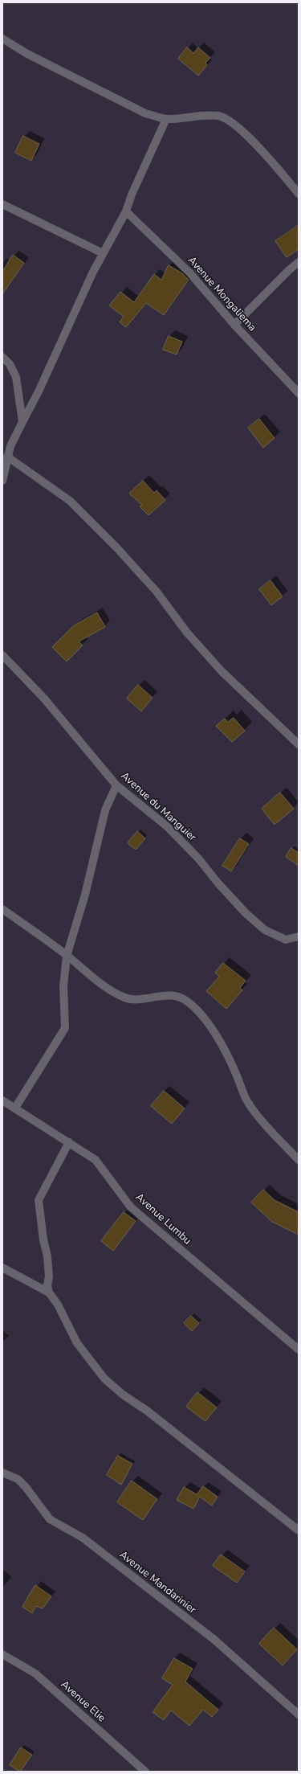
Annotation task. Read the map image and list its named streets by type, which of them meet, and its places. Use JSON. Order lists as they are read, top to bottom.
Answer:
{
  "streets": {
    "street": [
      "Avenue Mongaliema",
      "Avenue du Manguier",
      "Avenue Lumbu",
      "Avenue Mandarinier",
      "Avenue Elie"
    ]
  }
}
